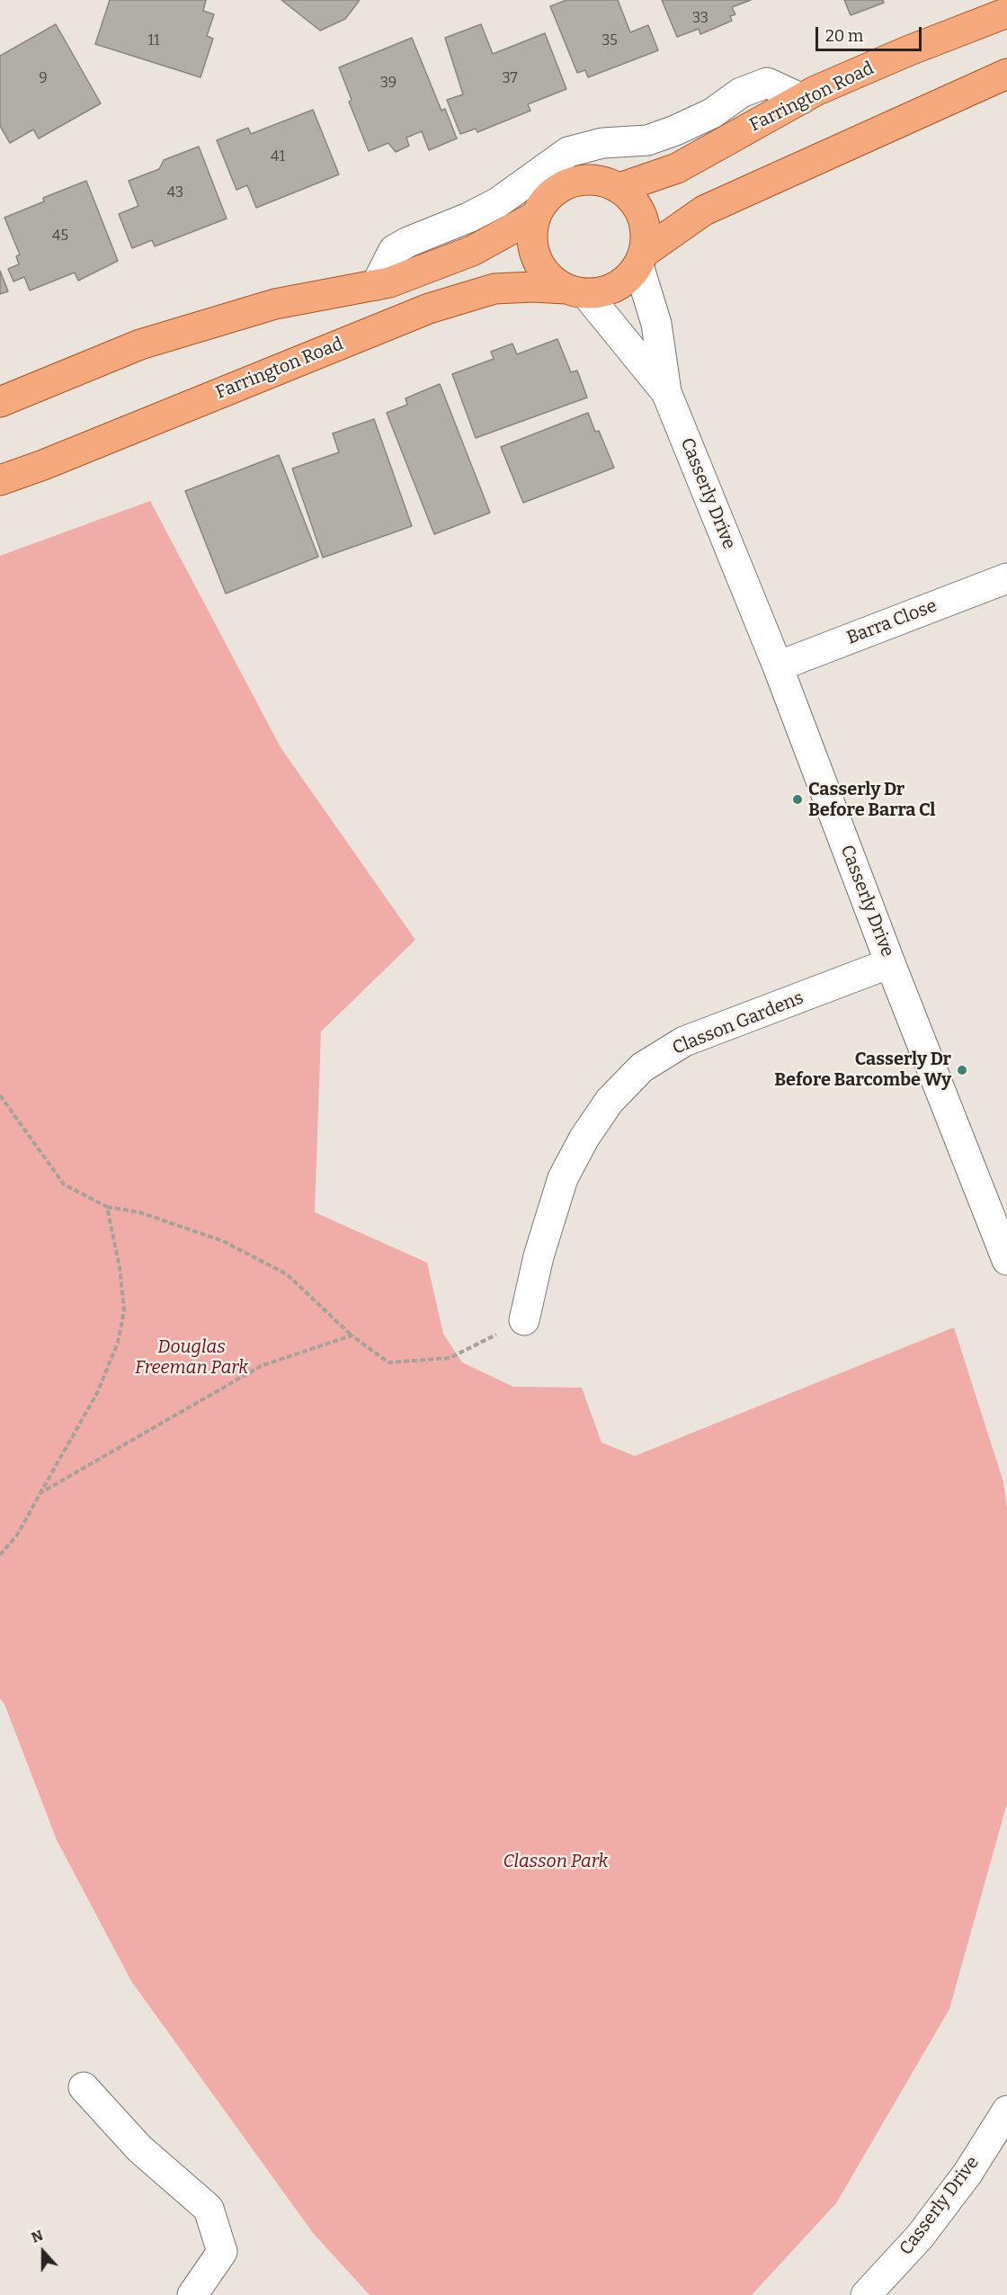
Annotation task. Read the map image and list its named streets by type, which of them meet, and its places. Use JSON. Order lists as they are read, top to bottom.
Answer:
{
  "streets": {
    "main road": ["Farrington Road"],
    "street": ["Casserly Drive", "Barra Close", "Classon Gardens"]
  },
  "crossings": [
    ["Farrington Road", "Casserly Drive"],
    ["Casserly Drive", "Barra Close"],
    ["Casserly Drive", "Classon Gardens"]
  ],
  "parks": ["Douglas Freeman Park", "Classon Park"],
  "places": ["Casserly Dr Before Barra Cl", "Casserly Dr Before Barcombe Wy"],
  "house_numbers": [
    "33",
    "11",
    "35",
    "9",
    "37",
    "39",
    "41",
    "43",
    "45"
  ],
  "scale_bar": "20 m",
  "north": "top"
}
